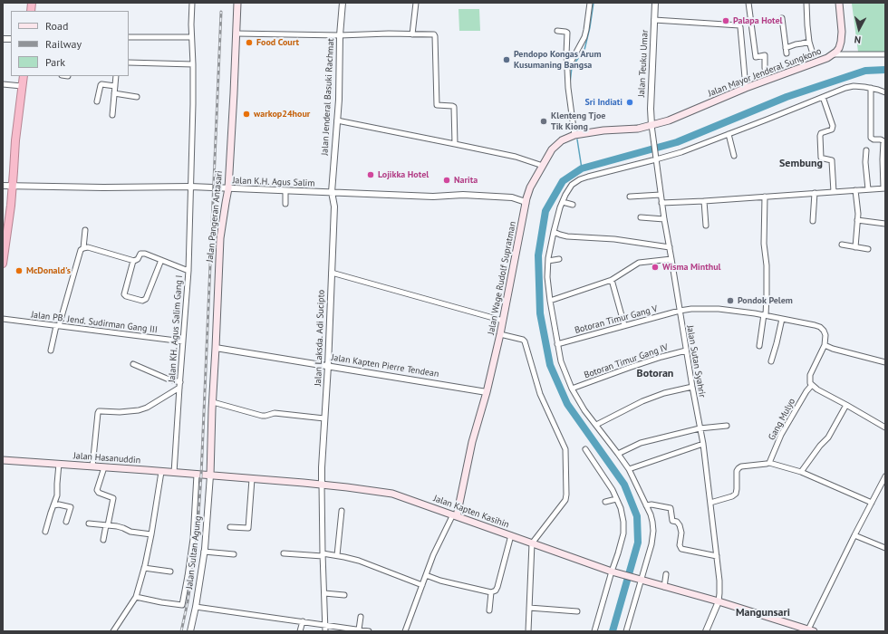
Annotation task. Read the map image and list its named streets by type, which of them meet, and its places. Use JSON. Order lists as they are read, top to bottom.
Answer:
{
  "streets": {
    "main road": [
      "Jalan Mayor Jenderal Sungkono",
      "Jalan Pangeran Antasari",
      "Jalan Wage Rudolf Supratman",
      "Jalan Hasanuddin",
      "Jalan Kapten Kasihin"
    ],
    "street": [
      "Jalan Teuku Umar",
      "Jalan Jenderal Basuki Rachmat",
      "Jalan K.H. Agus Salim",
      "Botoran Timur Gang V",
      "Jalan PB. Jend. Sudirman Gang III",
      "Jalan KH. Agus Salim Gang I",
      "Jalan Laksda. Adi Sucipto",
      "Botoran Timur Gang IV",
      "Jalan Sutan Syahrir",
      "Jalan Kapten Pierre Tendean",
      "Gang Mulyo",
      "Jalan Sultan Agung"
    ]
  },
  "crossings": [
    ["Jalan Teuku Umar", "Jalan Mayor Jenderal Sungkono"],
    ["Jalan Teuku Umar", "Jalan Wage Rudolf Supratman"],
    ["Jalan Teuku Umar", "Jalan Sutan Syahrir"],
    ["Jalan Mayor Jenderal Sungkono", "Jalan Wage Rudolf Supratman"],
    ["Jalan Mayor Jenderal Sungkono", "Jalan Sutan Syahrir"],
    ["Jalan Jenderal Basuki Rachmat", "Jalan K.H. Agus Salim"],
    ["Jalan Jenderal Basuki Rachmat", "Jalan Laksda. Adi Sucipto"],
    ["Jalan K.H. Agus Salim", "Jalan Pangeran Antasari"],
    ["Jalan K.H. Agus Salim", "Jalan Wage Rudolf Supratman"],
    ["Jalan K.H. Agus Salim", "Jalan KH. Agus Salim Gang I"],
    ["Jalan K.H. Agus Salim", "Jalan Laksda. Adi Sucipto"],
    ["Jalan Pangeran Antasari", "Jalan Kapten Pierre Tendean"],
    ["Jalan Pangeran Antasari", "Jalan Hasanuddin"],
    ["Jalan Pangeran Antasari", "Jalan Kapten Kasihin"],
    ["Jalan Pangeran Antasari", "Jalan Sultan Agung"],
    ["Jalan Wage Rudolf Supratman", "Jalan Sutan Syahrir"],
    ["Jalan Wage Rudolf Supratman", "Jalan Kapten Pierre Tendean"],
    ["Jalan Wage Rudolf Supratman", "Jalan Kapten Kasihin"],
    ["Botoran Timur Gang V", "Jalan Sutan Syahrir"],
    ["Jalan PB. Jend. Sudirman Gang III", "Jalan KH. Agus Salim Gang I"],
    ["Jalan KH. Agus Salim Gang I", "Jalan Hasanuddin"],
    ["Jalan Laksda. Adi Sucipto", "Jalan Kapten Pierre Tendean"],
    ["Jalan Laksda. Adi Sucipto", "Jalan Kapten Kasihin"],
    ["Botoran Timur Gang IV", "Jalan Sutan Syahrir"],
    ["Jalan Sutan Syahrir", "Jalan Kapten Kasihin"],
    ["Jalan Hasanuddin", "Jalan Kapten Kasihin"],
    ["Jalan Hasanuddin", "Jalan Sultan Agung"],
    ["Jalan Kapten Kasihin", "Jalan Sultan Agung"]
  ],
  "districts": ["Sembung", "Botoran", "Mangunsari"],
  "places": [
    "Palapa Hotel",
    "Food Court",
    "Pendopo Kongas Arum Kusumaning Bangsa",
    "Sri Indiati",
    "warkop24hour",
    "Klenteng Tjoe Tik Kiong",
    "Lojikka Hotel",
    "Narita",
    "Wisma Minthul",
    "McDonald's",
    "Pondok Pelem"
  ],
  "legend": ["Road", "Railway", "Park"],
  "north": "bottom"
}
